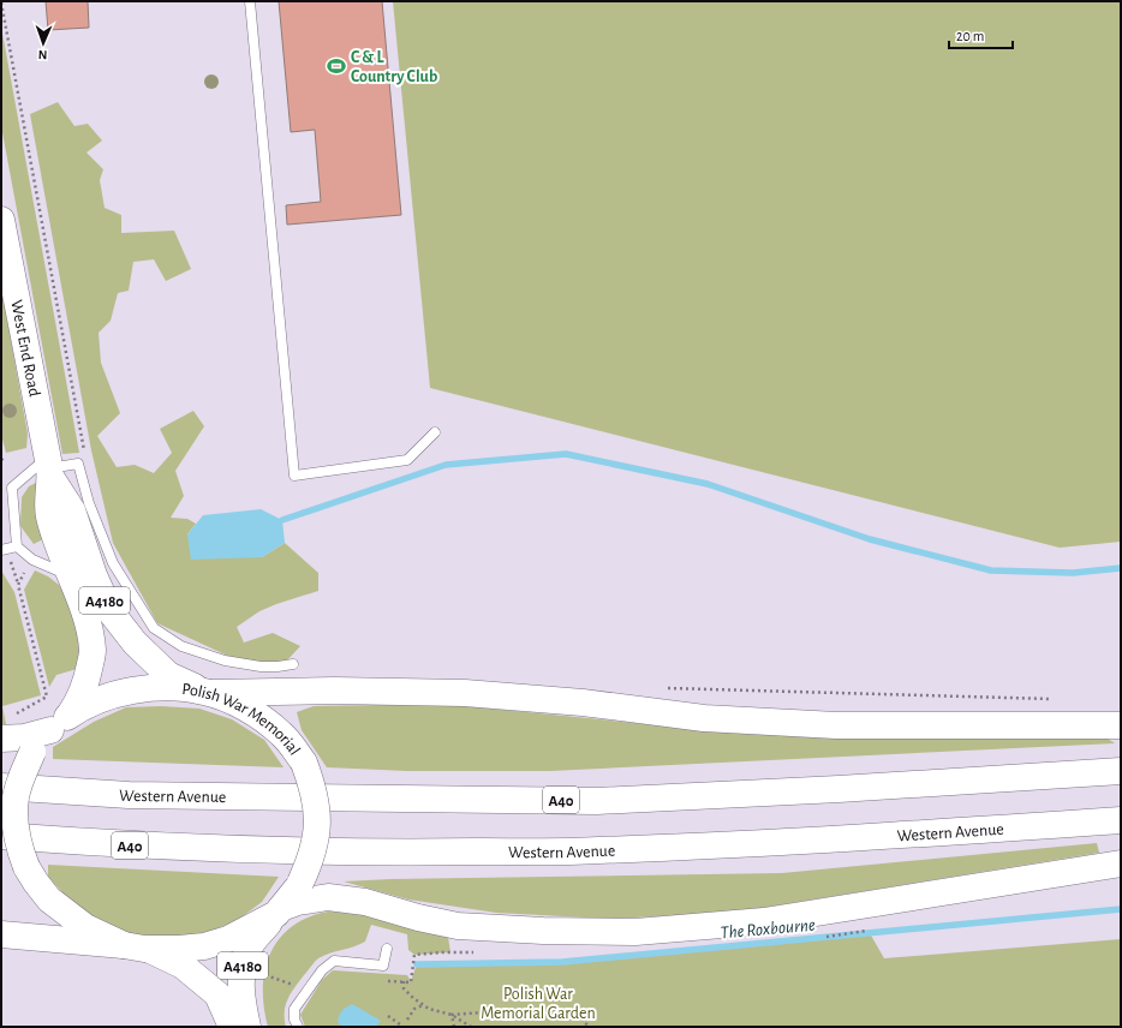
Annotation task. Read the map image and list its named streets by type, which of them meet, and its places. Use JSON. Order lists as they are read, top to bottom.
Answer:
{
  "streets": {
    "main road": [
      "West End Road",
      "A4180",
      "Polish War Memorial",
      "Western Avenue",
      "A40"
    ]
  },
  "crossings": [
    ["West End Road", "Polish War Memorial"],
    ["A4180", "Polish War Memorial"]
  ],
  "water": ["The Roxbourne"],
  "parks": ["Polish War Memorial Garden"],
  "places": {
    "sports": ["C & L Country Club"]
  },
  "scale_bar": "20 m",
  "north": "bottom"
}
